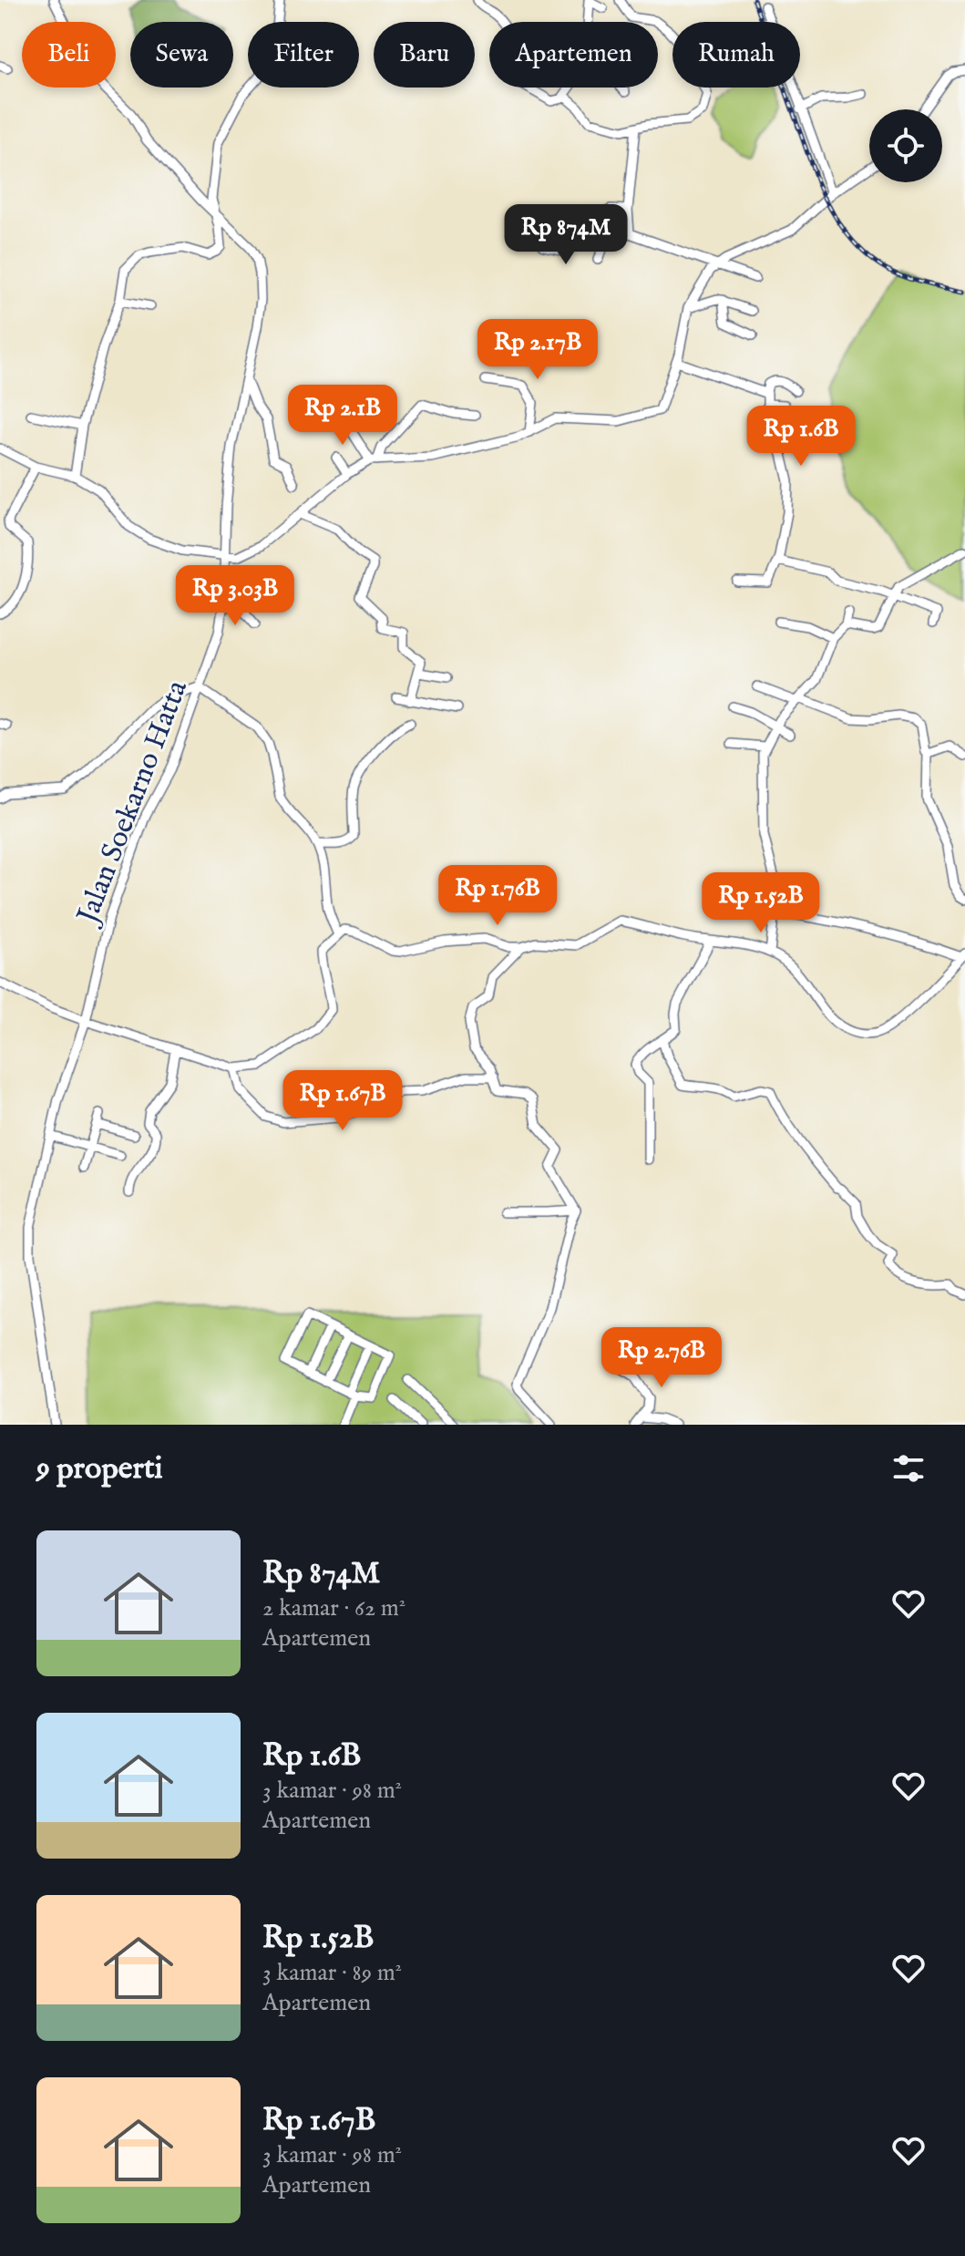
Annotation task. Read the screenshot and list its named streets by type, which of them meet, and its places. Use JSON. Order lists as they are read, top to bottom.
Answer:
{
  "streets": {
    "street": ["Jalan Soekarno Hatta"]
  },
  "page": {
    "chip": [
      "Beli",
      "Sewa",
      "Filter",
      "Baru",
      "Apartemen",
      "Rumah"
    ],
    "price": [
      "Rp 874M",
      "Rp 2.17B",
      "Rp 2.1B",
      "Rp 1.6B",
      "Rp 3.03B",
      "Rp 1.76B",
      "Rp 1.52B",
      "Rp 1.67B",
      "Rp 2.76B"
    ],
    "heading": "9 properti",
    "list": [
      {
        "name": "Rp 874M",
        "note": "2 kamar · 62 m² · Apartemen"
      },
      {
        "name": "Rp 1.6B",
        "note": "3 kamar · 98 m² · Apartemen"
      },
      {
        "name": "Rp 1.52B",
        "note": "3 kamar · 89 m² · Apartemen"
      },
      {
        "name": "Rp 1.67B",
        "note": "3 kamar · 98 m² · Apartemen"
      }
    ]
  }
}
